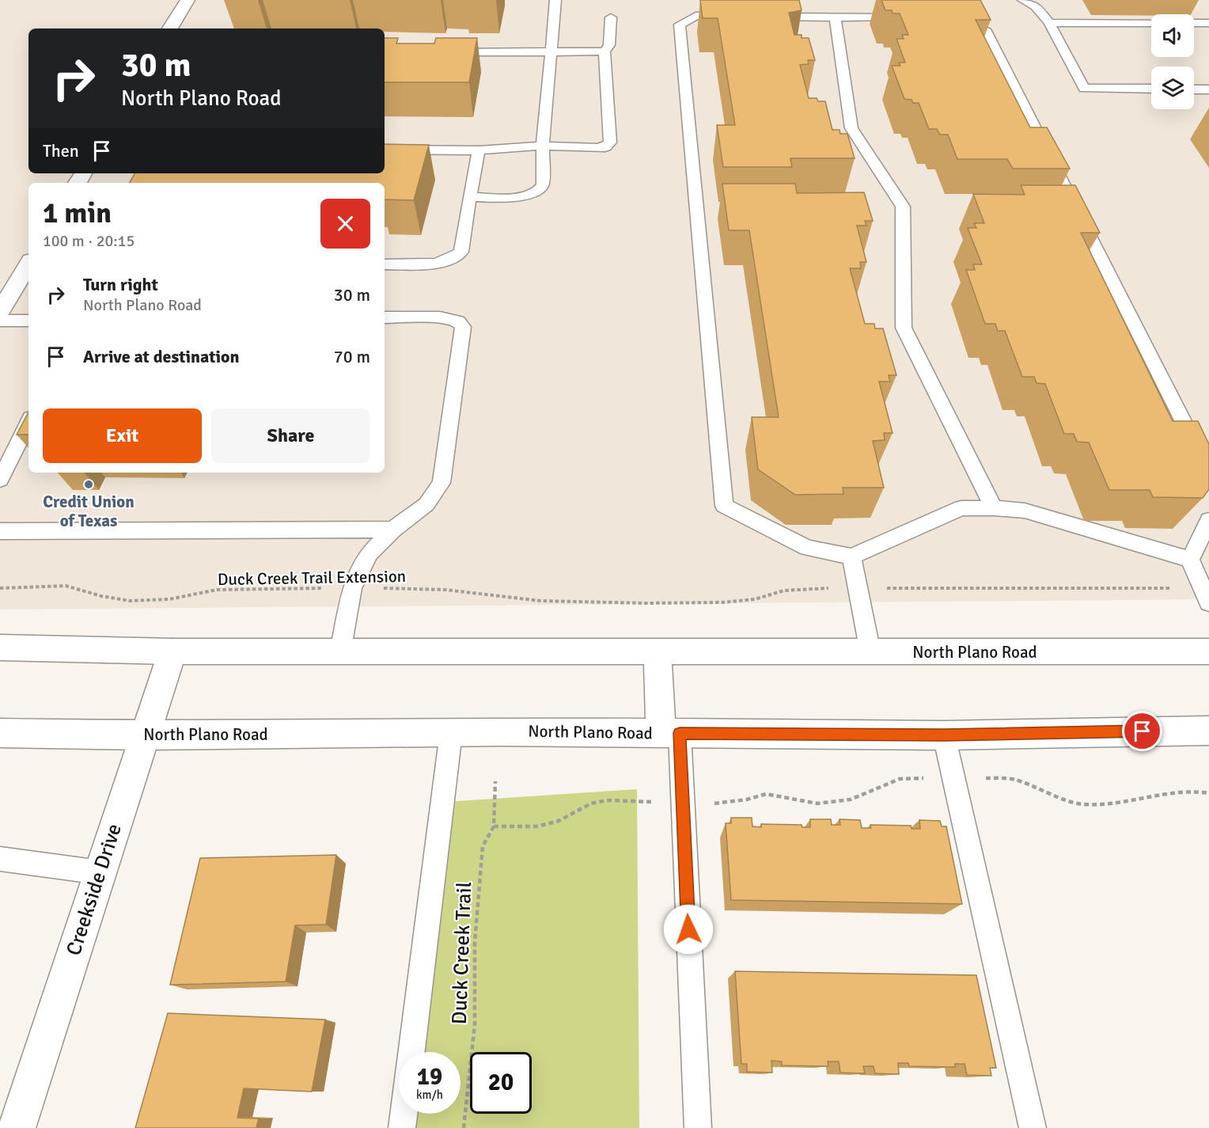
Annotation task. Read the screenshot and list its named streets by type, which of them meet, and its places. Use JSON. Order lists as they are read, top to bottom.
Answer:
{
  "streets": {
    "main road": ["North Plano Road", "Creekside Drive"],
    "path": ["Duck Creek Trail Extension", "Duck Creek Trail"]
  },
  "crossings": [
    ["North Plano Road", "Creekside Drive"]
  ],
  "places": ["Credit Union of Texas"],
  "page": {
    "turn": ["30 m", "North Plano Road"],
    "then": "Then",
    "heading": ["1 min", "100 m · 20:15"],
    "list": [
      {
        "name": "Turn right",
        "note": "North Plano Road",
        "value": "30 m"
      },
      {
        "name": "Arrive at destination",
        "value": "70 m"
      }
    ],
    "buttons": ["Exit", "Share"],
    "speed": "19 km/h",
    "limit": "20"
  }
}
